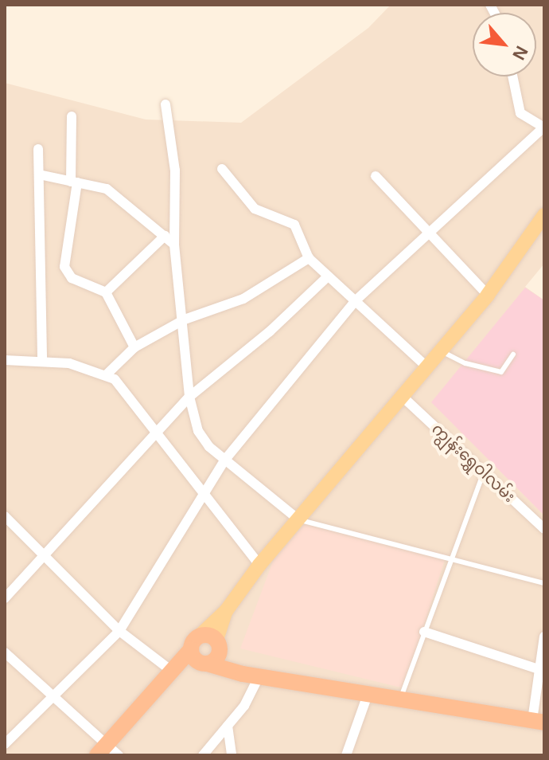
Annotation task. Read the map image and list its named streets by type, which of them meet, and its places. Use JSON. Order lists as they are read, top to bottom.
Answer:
{
  "streets": {
    "street": ["ကျွန်းရွှေဝါလမ်း"]
  },
  "north": "bottom right"
}
